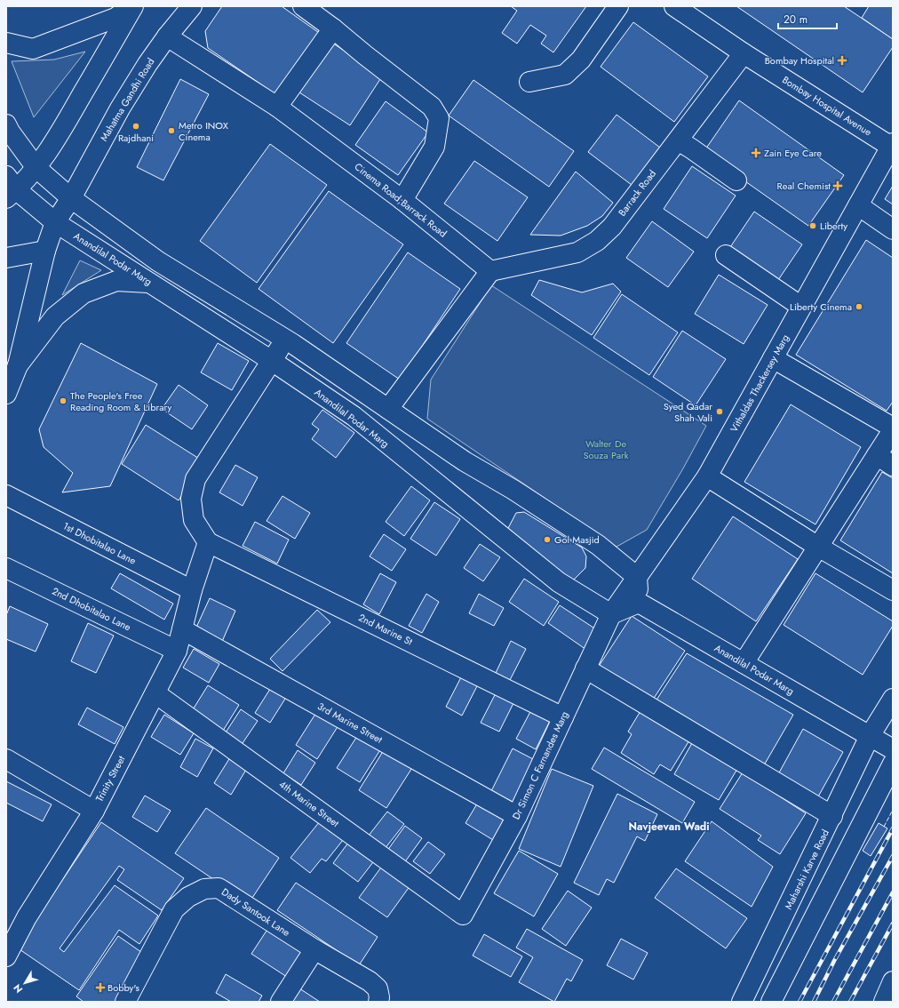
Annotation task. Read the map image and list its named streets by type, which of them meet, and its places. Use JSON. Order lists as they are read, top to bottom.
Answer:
{
  "streets": {
    "street": [
      "Mahatma Gandhi Road",
      "Bombay Hospital Avenue",
      "Barrack Road",
      "Cinema Road;Barrack Road",
      "Anandilal Podar Marg",
      "Vithaldas Thackersey Marg",
      "1st Dhobitalao Lane",
      "2nd Dhobitalao Lane",
      "2nd Marine St",
      "3rd Marine Street",
      "Dr Simon C Farnandes Marg",
      "Trinity Street",
      "4th Marine Street",
      "Maharshi Karve Road",
      "Dady Santook Lane"
    ]
  },
  "crossings": [
    ["Mahatma Gandhi Road", "Cinema Road;Barrack Road"],
    ["Mahatma Gandhi Road", "Anandilal Podar Marg"],
    ["Bombay Hospital Avenue", "Barrack Road"],
    ["Bombay Hospital Avenue", "Vithaldas Thackersey Marg"],
    ["Barrack Road", "Cinema Road;Barrack Road"],
    ["Anandilal Podar Marg", "Vithaldas Thackersey Marg"],
    ["Anandilal Podar Marg", "Dr Simon C Farnandes Marg"],
    ["Anandilal Podar Marg", "Maharshi Karve Road"],
    ["Vithaldas Thackersey Marg", "Dr Simon C Farnandes Marg"],
    ["1st Dhobitalao Lane", "Trinity Street"],
    ["2nd Dhobitalao Lane", "Trinity Street"],
    ["2nd Marine St", "Dr Simon C Farnandes Marg"],
    ["2nd Marine St", "Trinity Street"],
    ["3rd Marine Street", "Dr Simon C Farnandes Marg"],
    ["3rd Marine Street", "Trinity Street"],
    ["Dr Simon C Farnandes Marg", "4th Marine Street"],
    ["Trinity Street", "4th Marine Street"]
  ],
  "districts": ["Navjeevan Wadi"],
  "parks": ["Walter De Souza Park"],
  "places": {
    "health": [
      "Bombay Hospital",
      "Zain Eye Care",
      "Real Chemist",
      "Bobby's"
    ],
    "other": [
      "Rajdhani",
      "Metro INOX Cinema",
      "Liberty",
      "Liberty Cinema",
      "The People's Free Reading Room & Library",
      "Syed Qadar Shah Vali",
      "Gol Masjid"
    ]
  },
  "scale_bar": "20 m",
  "north": "bottom left"
}
